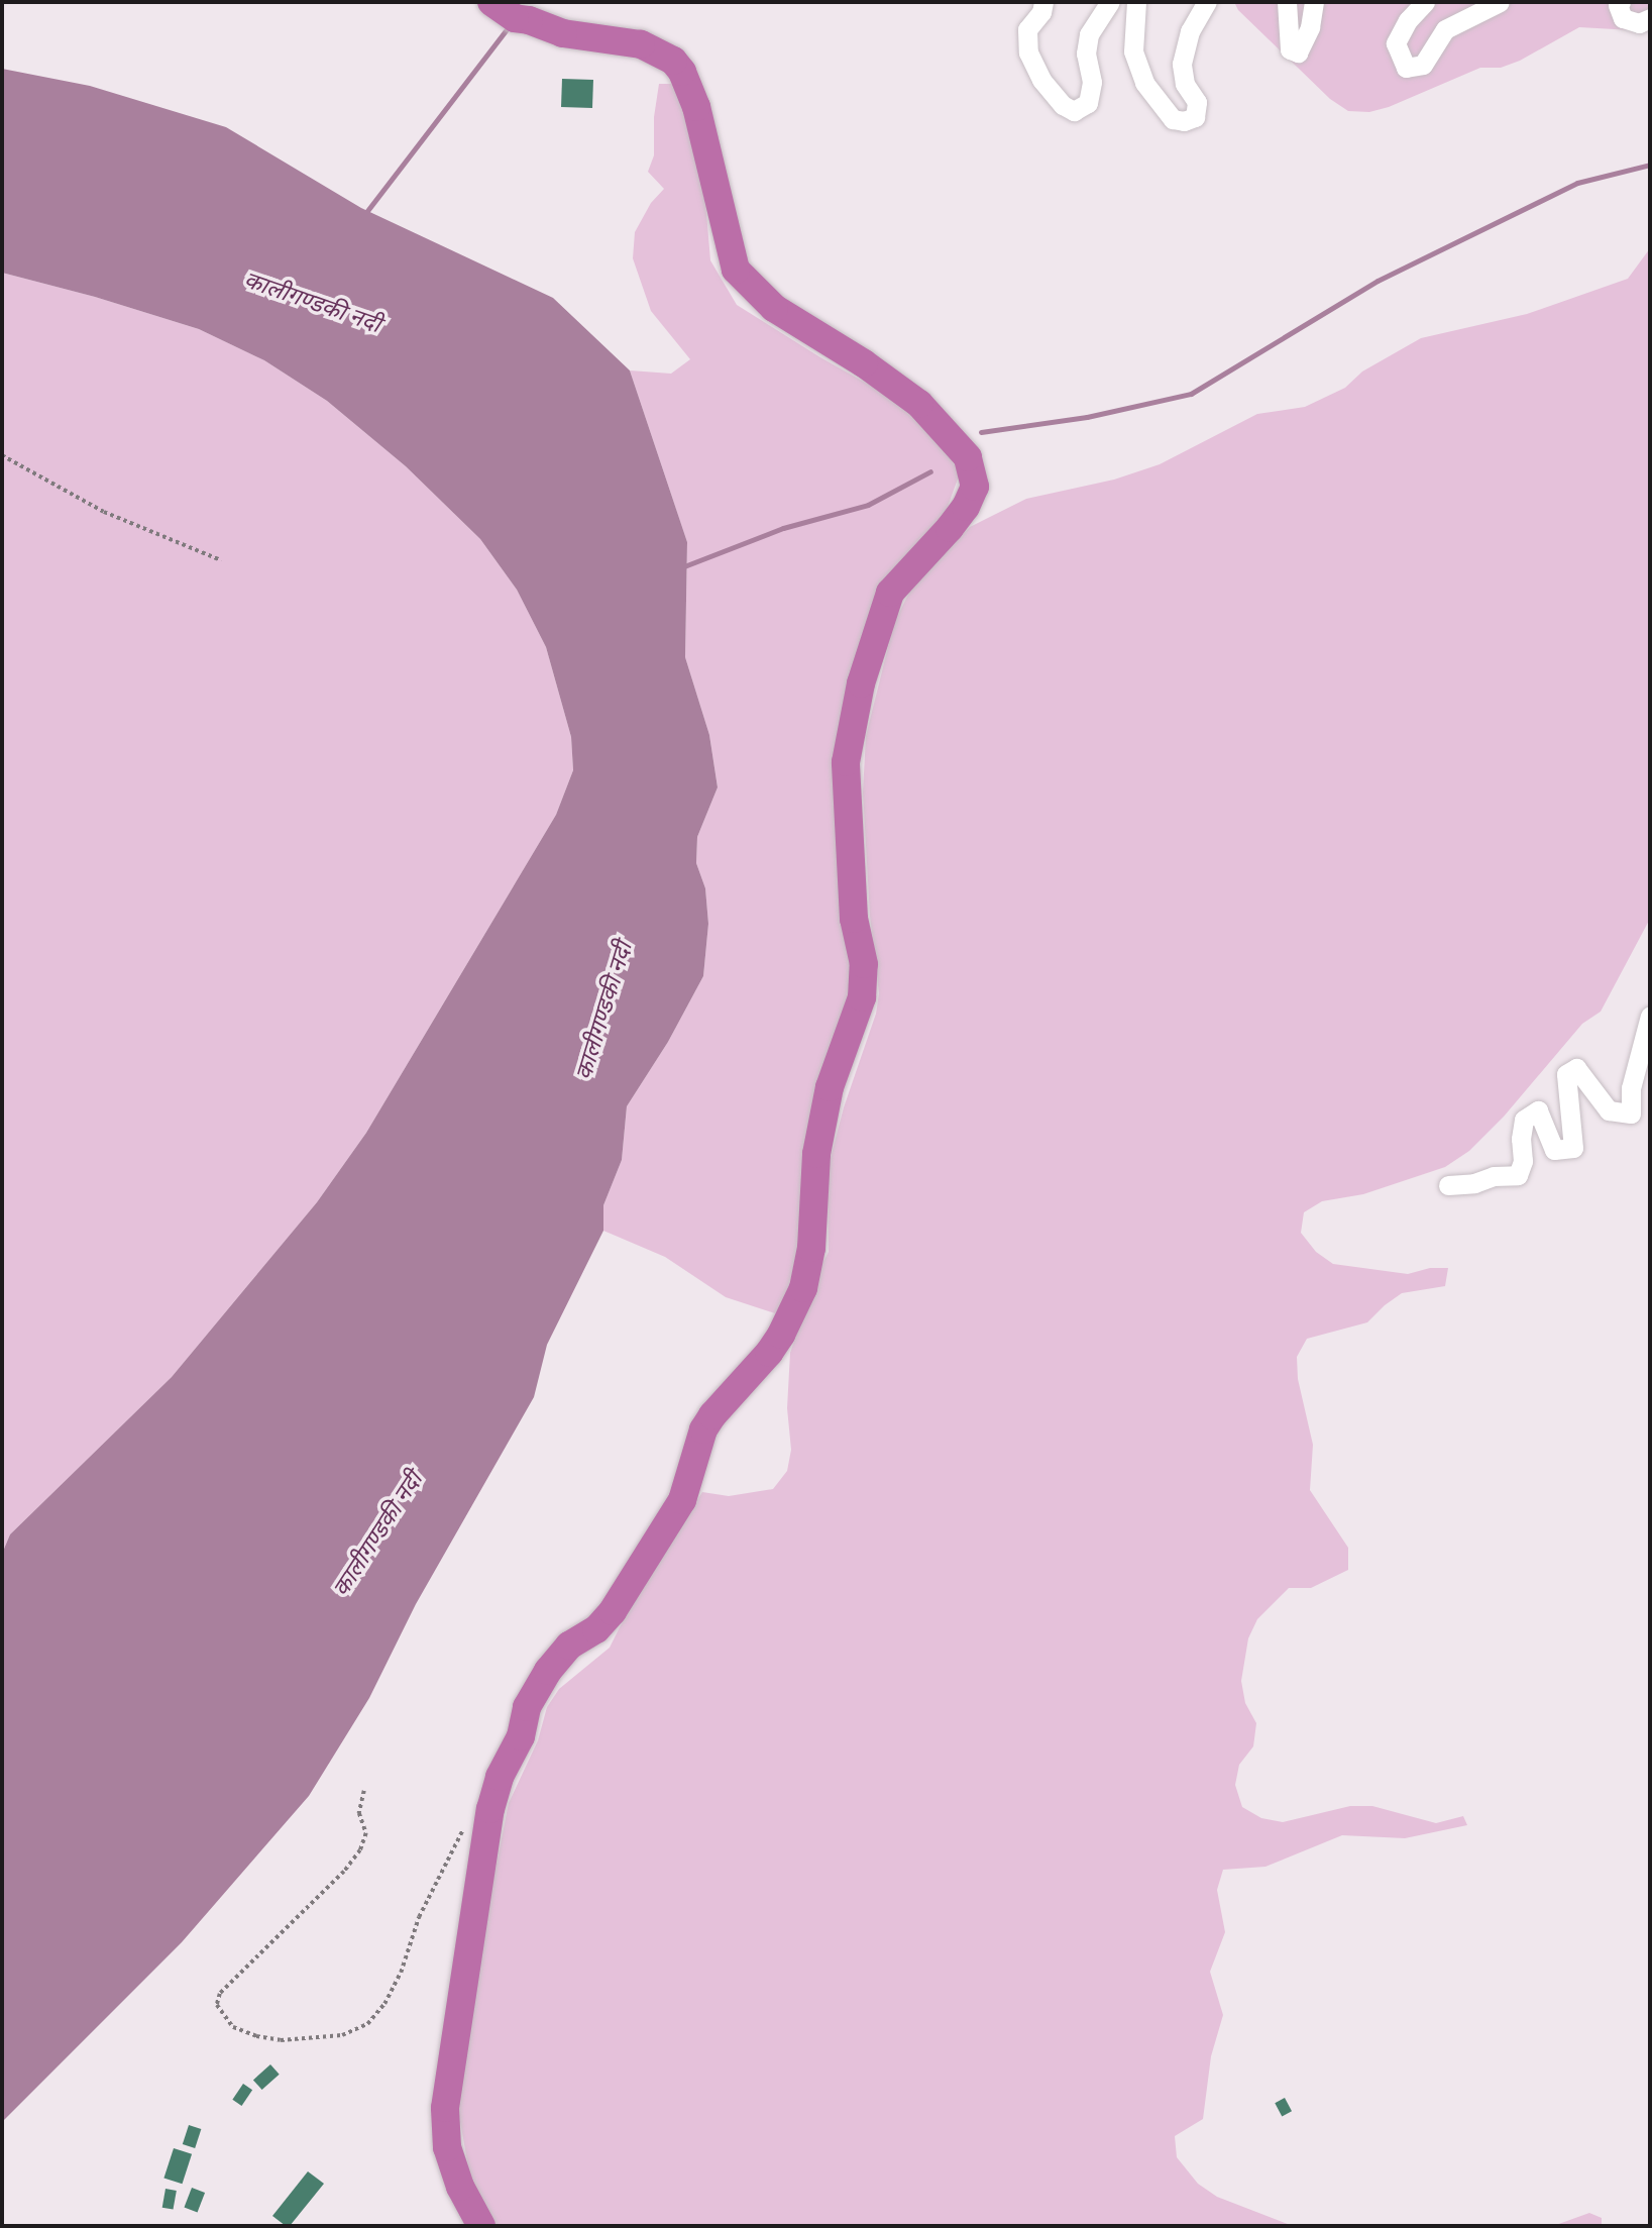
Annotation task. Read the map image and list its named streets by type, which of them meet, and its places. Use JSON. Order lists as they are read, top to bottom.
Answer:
{
  "water": ["कालीगण्डकी नदी"]
}
